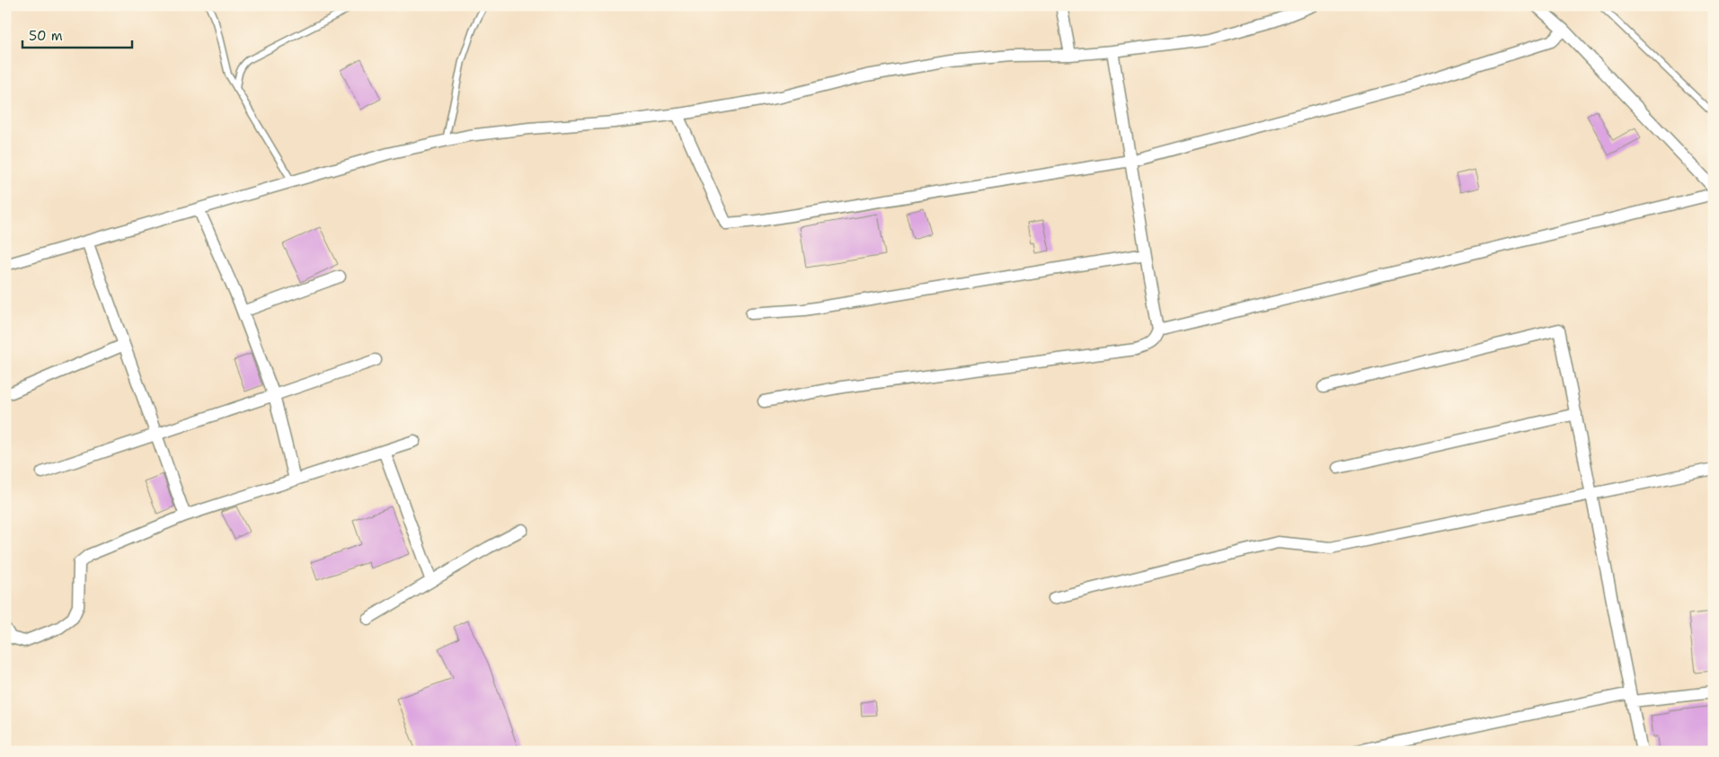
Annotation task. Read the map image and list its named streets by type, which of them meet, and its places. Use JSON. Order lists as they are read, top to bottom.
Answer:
{
  "scale_bar": "50 m"
}
